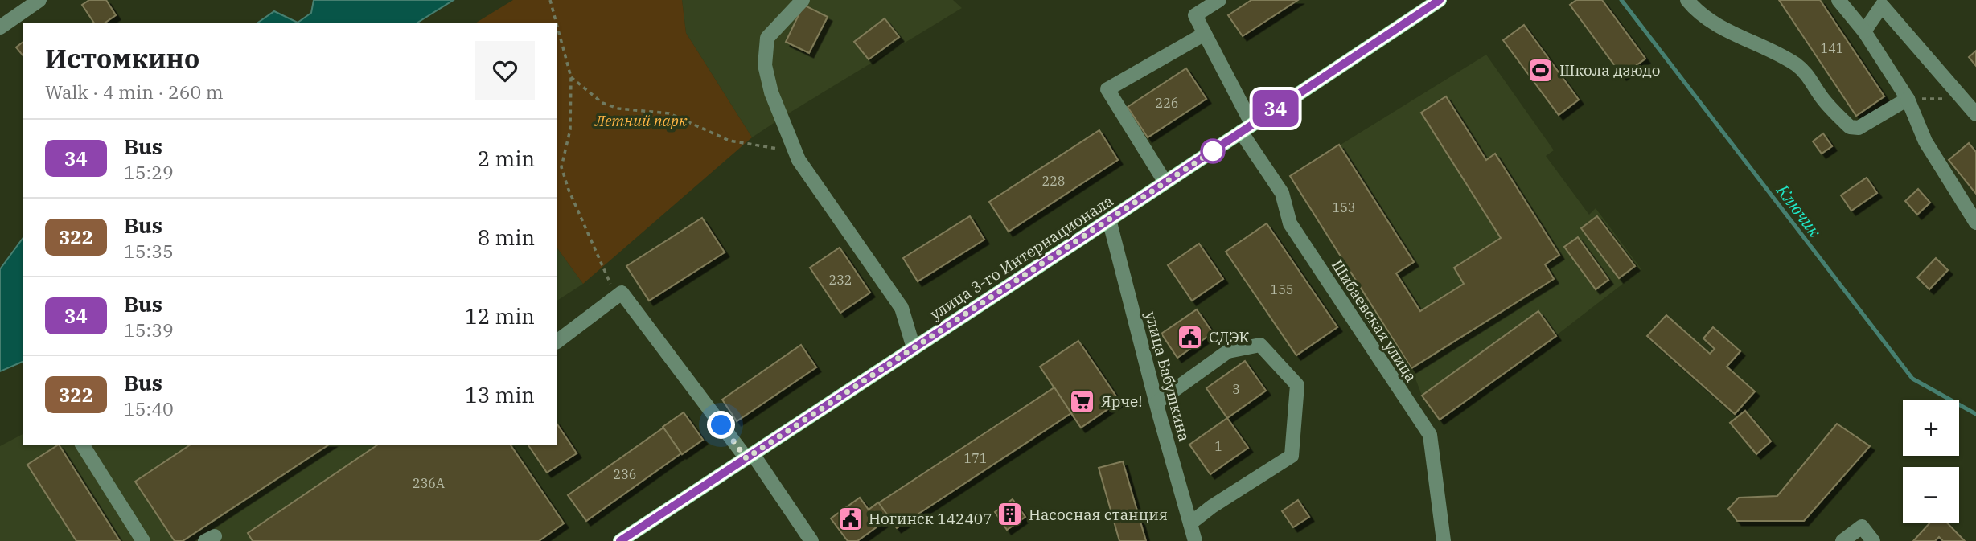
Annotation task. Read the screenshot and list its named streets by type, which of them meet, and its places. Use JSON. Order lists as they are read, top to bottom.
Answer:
{
  "streets": {
    "main road": ["улица 3-го Интернационала"],
    "street": ["Шибаевская улица", "улица Бабушкина"]
  },
  "crossings": [
    ["улица 3-го Интернационала", "Шибаевская улица"],
    ["улица 3-го Интернационала", "улица Бабушкина"]
  ],
  "water": ["Ключик"],
  "parks": ["Летний парк"],
  "places": {
    "sports": ["Школа дзюдо"],
    "public building": ["СДЭК", "Ногинск 142407"],
    "supermarket": ["Ярче!"],
    "building": ["Насосная станция"]
  },
  "lines": ["bus line 34"],
  "house_numbers": [
    "141",
    "226",
    "228",
    "153",
    "232",
    "155",
    "3",
    "1",
    "171",
    "236",
    "236А"
  ],
  "page": {
    "on_map": "34",
    "heading": ["Истомкино", "Walk · 4 min · 260 m"],
    "list": [
      {
        "mark": "34",
        "name": "Bus",
        "note": "15:29",
        "value": "2 min"
      },
      {
        "mark": "322",
        "name": "Bus",
        "note": "15:35",
        "value": "8 min"
      },
      {
        "mark": "34",
        "name": "Bus",
        "note": "15:39",
        "value": "12 min"
      },
      {
        "mark": "322",
        "name": "Bus",
        "note": "15:40",
        "value": "13 min"
      }
    ],
    "map_buttons": ["+", "−"]
  }
}
